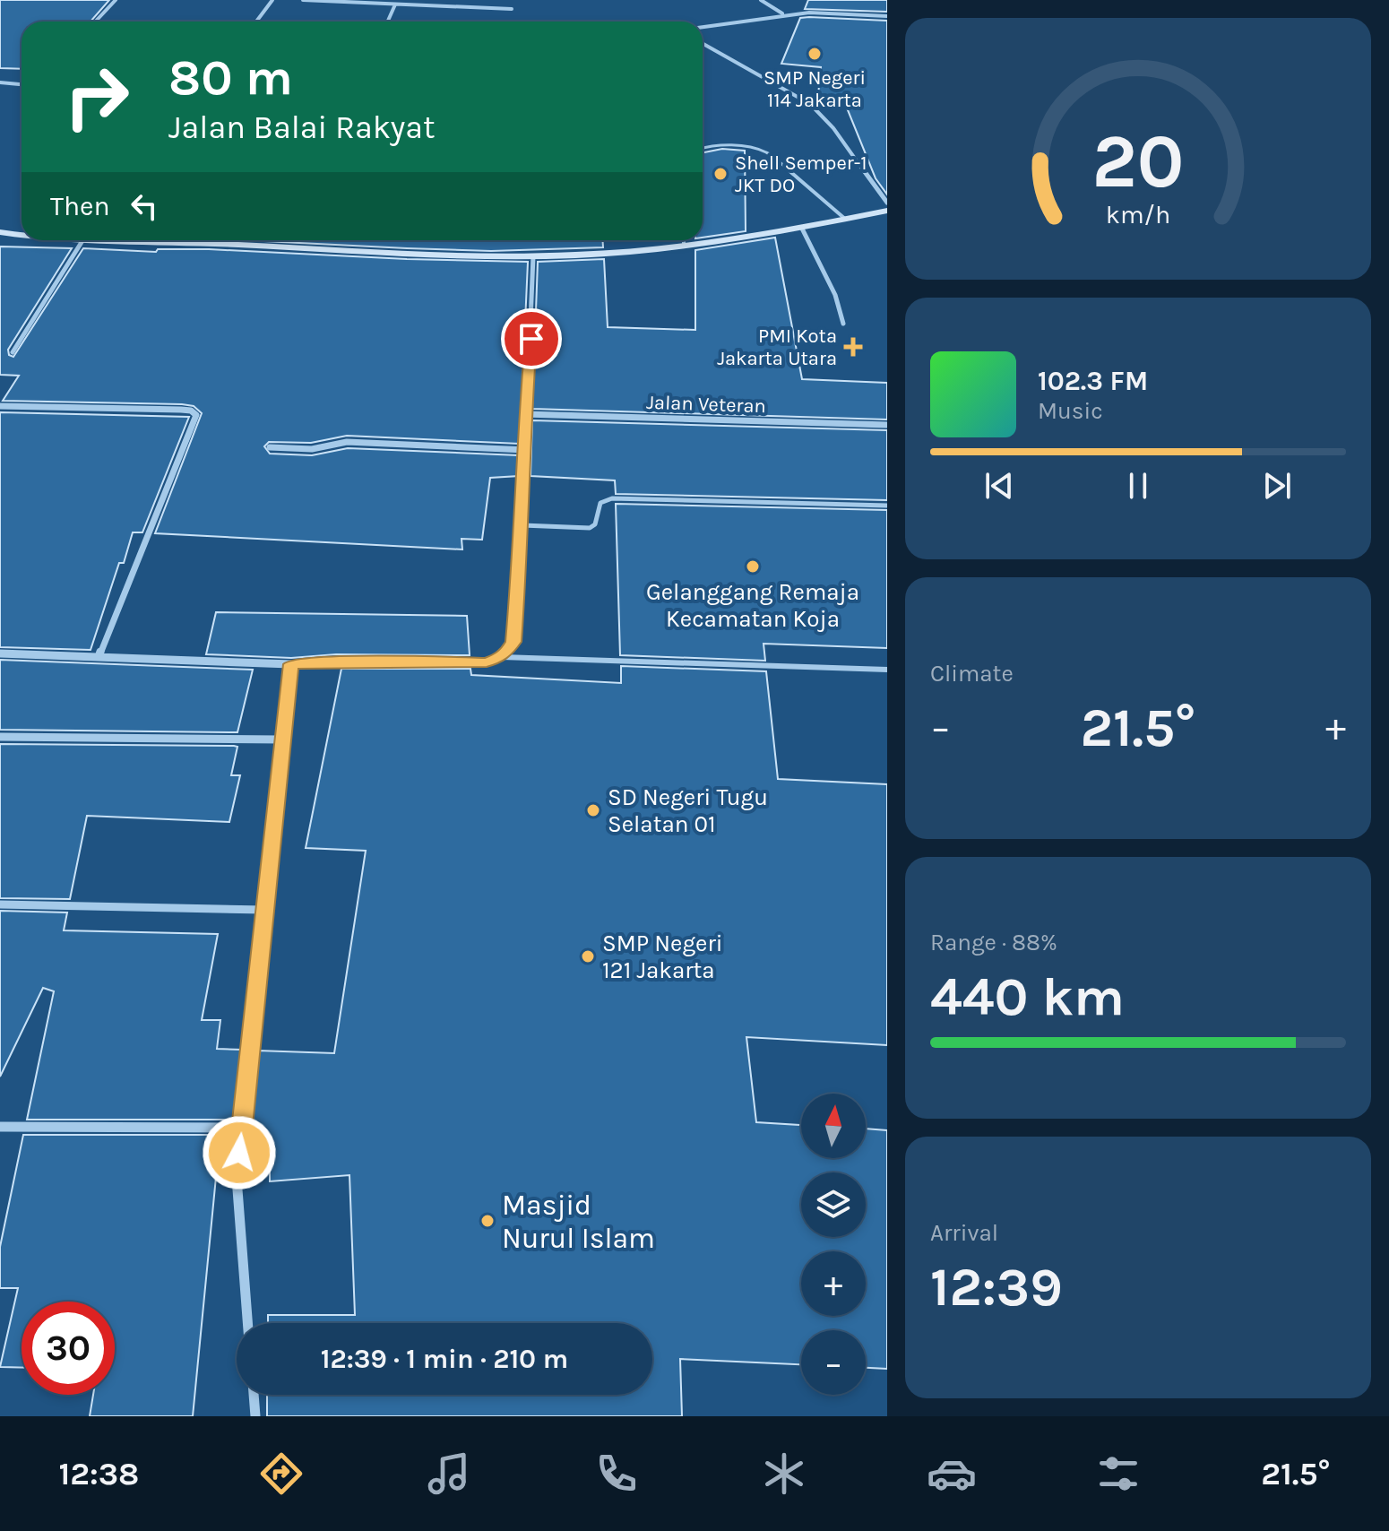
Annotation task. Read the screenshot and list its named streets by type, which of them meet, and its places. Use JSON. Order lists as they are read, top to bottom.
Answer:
{
  "streets": {
    "street": ["Jalan Veteran"]
  },
  "places": {
    "other": [
      "SMP Negeri 114 Jakarta",
      "Shell Semper-1 JKT DO",
      "Gelanggang Remaja Kecamatan Koja",
      "SD Negeri Tugu Selatan 01",
      "SMP Negeri 121 Jakarta",
      "Masjid Nurul Islam"
    ],
    "health": ["PMI Kota Jakarta Utara"]
  },
  "north": "top",
  "page": {
    "turn": ["80 m", "Jalan Balai Rakyat"],
    "then": "Then",
    "song": ["102.3 FM", "Music"],
    "tile": [
      "Climate",
      ["Range · 88%", "440 km"],
      ["Arrival", "12:39"]
    ],
    "heat": ["−", "21.5°", "+"],
    "map_buttons": ["+", "−"],
    "limit": "30",
    "trip": "12:39 · 1 min · 210 m",
    "tabs": ["12:38", "21.5°"],
    "gauge": ["20", "km/h"]
  }
}
